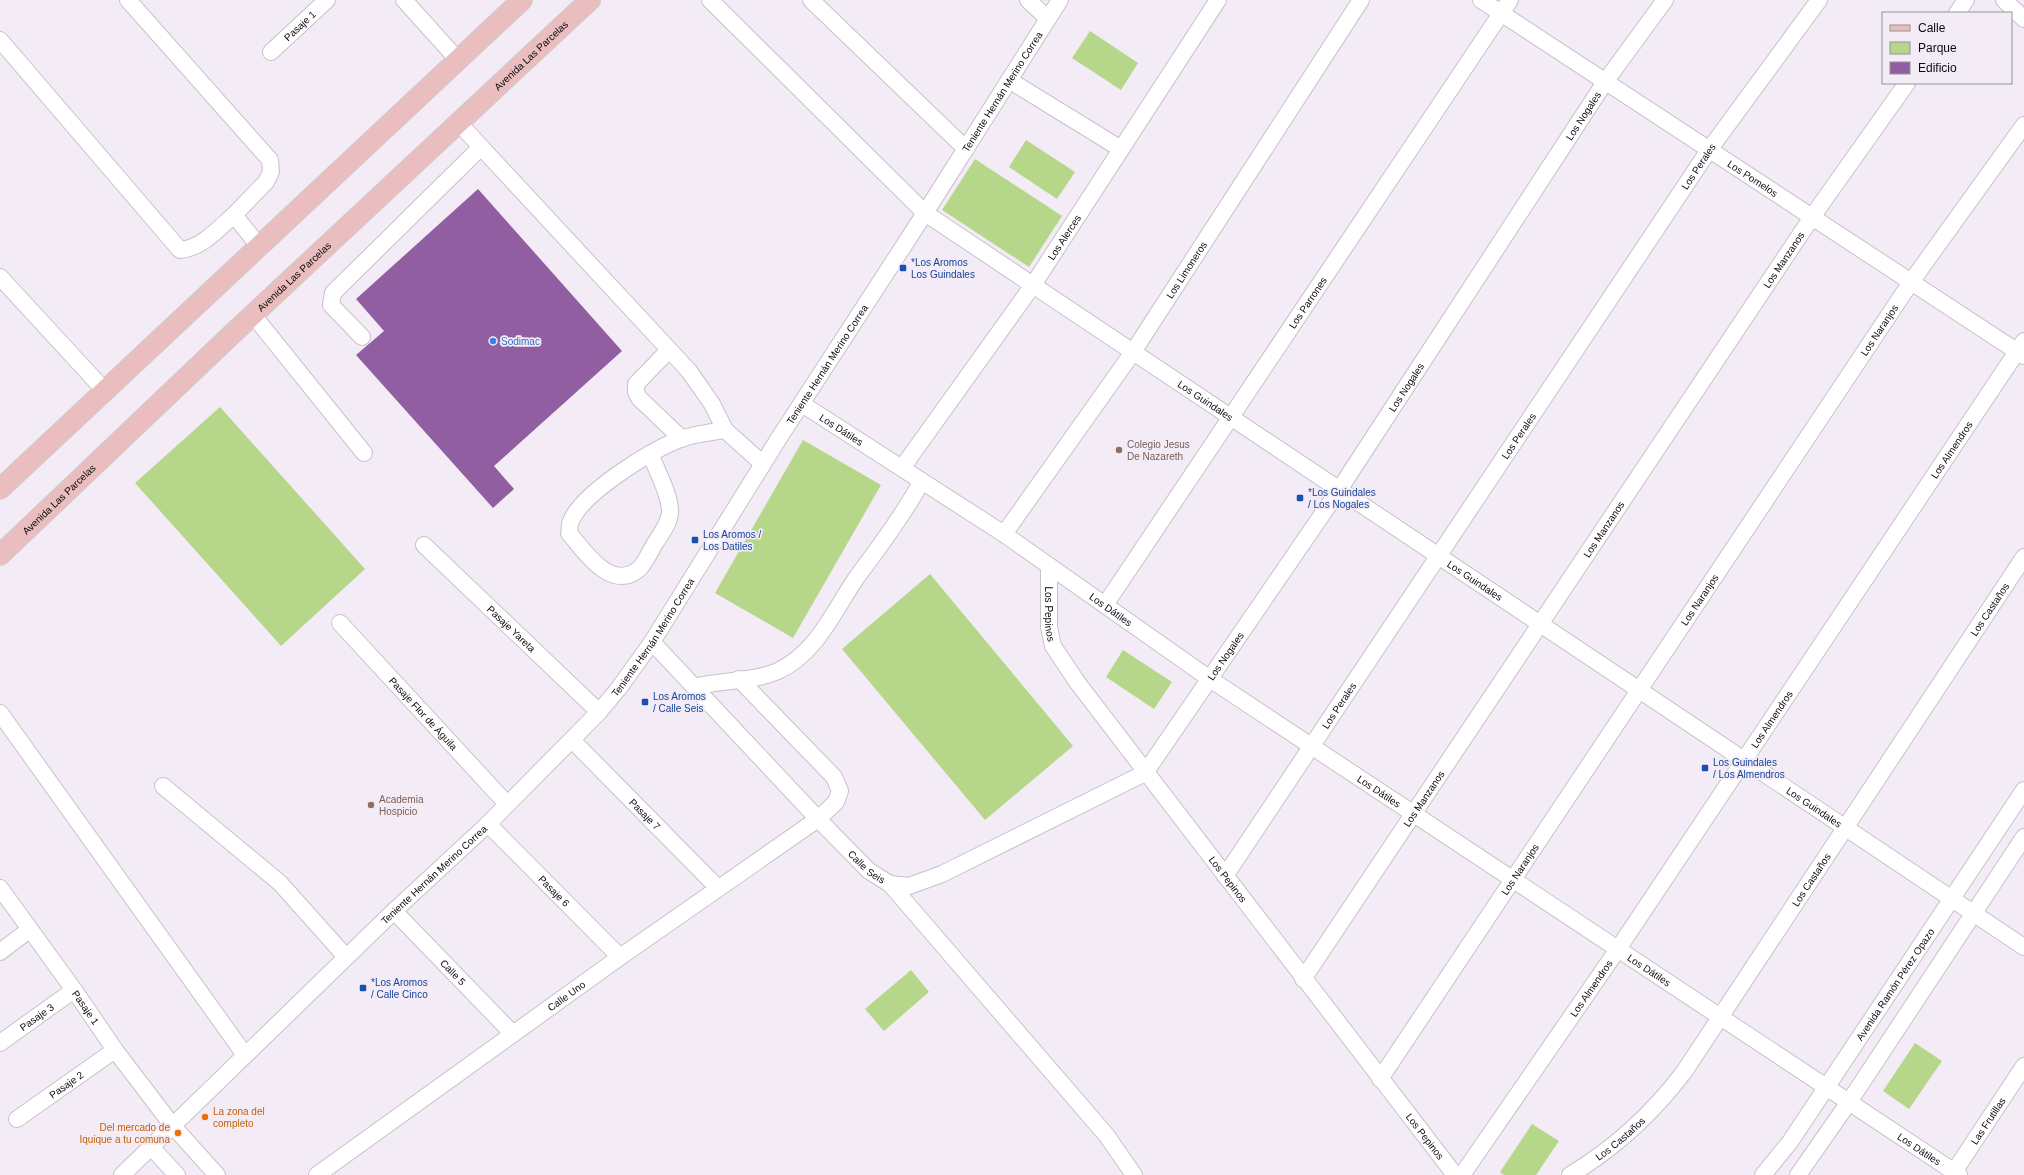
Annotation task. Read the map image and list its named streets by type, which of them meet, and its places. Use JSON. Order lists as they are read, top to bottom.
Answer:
{
  "streets": {
    "main road": ["Avenida Las Parcelas"],
    "street": [
      "Pasaje 1",
      "Teniente Hernán Merino Correa",
      "Los Nogales",
      "Los Perales",
      "Los Pomelos",
      "Los Alerces",
      "Los Manzanos",
      "Los Limoneros",
      "Los Parrones",
      "Los Naranjos",
      "Los Guindales",
      "Los Dátiles",
      "Los Almendros",
      "Los Castaños",
      "Los Pepinos",
      "Pasaje Yareta",
      "Pasaje Flor de Águila",
      "Pasaje 7",
      "Calle Seis",
      "Pasaje 6",
      "Calle 5",
      "Avenida Ramón Pérez Opazo",
      "Calle Uno",
      "Pasaje 3",
      "Pasaje 2",
      "Las Frutillas"
    ]
  },
  "crossings": [
    ["Pasaje 1", "Teniente Hernán Merino Correa"],
    ["Pasaje 1", "Pasaje 3"],
    ["Pasaje 1", "Pasaje 2"],
    ["Teniente Hernán Merino Correa", "Los Guindales"],
    ["Teniente Hernán Merino Correa", "Los Dátiles"],
    ["Teniente Hernán Merino Correa", "Pasaje Yareta"],
    ["Teniente Hernán Merino Correa", "Pasaje Flor de Águila"],
    ["Teniente Hernán Merino Correa", "Pasaje 7"],
    ["Teniente Hernán Merino Correa", "Calle Seis"],
    ["Teniente Hernán Merino Correa", "Pasaje 6"],
    ["Teniente Hernán Merino Correa", "Calle 5"],
    ["Los Nogales", "Los Pomelos"],
    ["Los Nogales", "Los Guindales"],
    ["Los Nogales", "Los Dátiles"],
    ["Los Nogales", "Los Pepinos"],
    ["Los Nogales", "Calle Seis"],
    ["Los Perales", "Los Pomelos"],
    ["Los Perales", "Los Guindales"],
    ["Los Perales", "Los Dátiles"],
    ["Los Perales", "Los Pepinos"],
    ["Los Pomelos", "Los Manzanos"],
    ["Los Pomelos", "Los Parrones"],
    ["Los Pomelos", "Los Naranjos"],
    ["Los Pomelos", "Los Almendros"],
    ["Los Alerces", "Los Guindales"],
    ["Los Alerces", "Los Dátiles"],
    ["Los Manzanos", "Los Guindales"],
    ["Los Manzanos", "Los Dátiles"],
    ["Los Manzanos", "Los Pepinos"],
    ["Los Limoneros", "Los Guindales"],
    ["Los Limoneros", "Los Dátiles"],
    ["Los Parrones", "Los Guindales"],
    ["Los Parrones", "Los Dátiles"],
    ["Los Naranjos", "Los Guindales"],
    ["Los Naranjos", "Los Dátiles"],
    ["Los Naranjos", "Los Pepinos"],
    ["Los Guindales", "Los Almendros"],
    ["Los Guindales", "Los Castaños"],
    ["Los Guindales", "Avenida Ramón Pérez Opazo"],
    ["Los Dátiles", "Los Almendros"],
    ["Los Dátiles", "Los Castaños"],
    ["Los Dátiles", "Los Pepinos"],
    ["Los Dátiles", "Avenida Ramón Pérez Opazo"],
    ["Los Dátiles", "Las Frutillas"],
    ["Los Pepinos", "Calle Seis"],
    ["Pasaje 7", "Calle Uno"],
    ["Calle Seis", "Calle Uno"],
    ["Pasaje 6", "Calle Uno"],
    ["Calle 5", "Calle Uno"]
  ],
  "places": {
    "transit": [
      "*Los Aromos Los Guindales",
      "*Los Guindales / Los Nogales",
      "Los Aromos / Los Datiles",
      "Los Aromos / Calle Seis",
      "Los Guindales / Los Almendros",
      "*Los Aromos / Calle Cinco"
    ],
    "other": [
      "Sodimac",
      "Colegio Jesus De Nazareth",
      "Academia Hospicio",
      "La zona del completo",
      "Del mercado de Iquique a tu comuna"
    ]
  },
  "legend": ["Calle", "Parque", "Edificio"]
}
